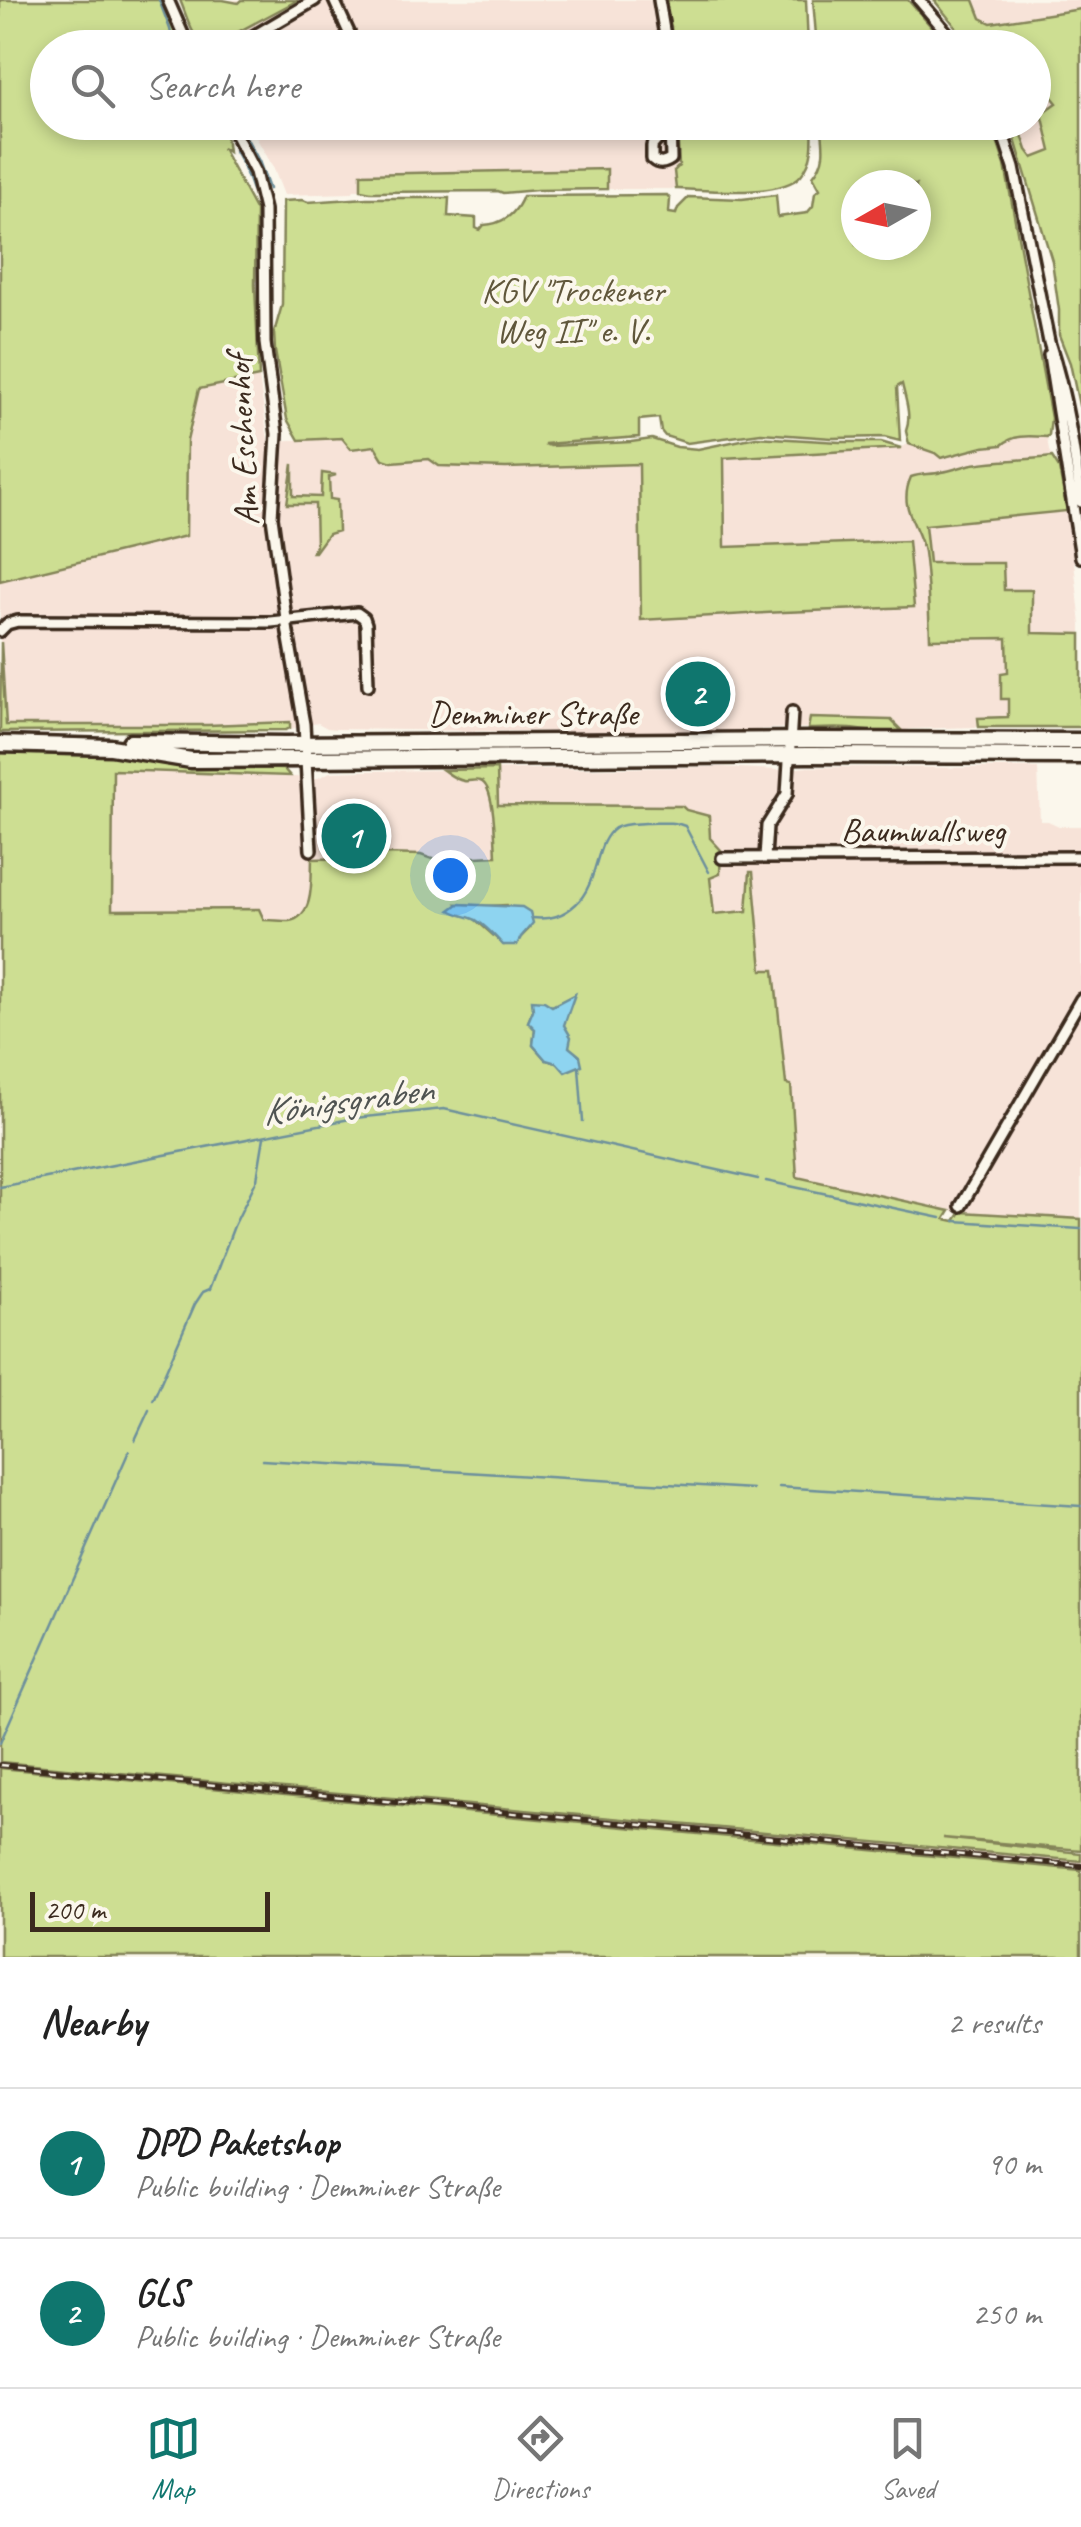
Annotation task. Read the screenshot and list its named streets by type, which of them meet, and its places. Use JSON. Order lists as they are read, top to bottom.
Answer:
{
  "streets": {
    "main road": ["Demminer Straße"],
    "street": ["Am Eschenhof", "Baumwallsweg"]
  },
  "crossings": [
    ["Am Eschenhof", "Demminer Straße"]
  ],
  "water": ["Königsgraben"],
  "parks": ["KGV \"Trockener Weg II\" e. V."],
  "scale_bar": "200 m",
  "north": "left",
  "page": {
    "search": "Search here",
    "pins": ["2", "1"],
    "scale": "200 m",
    "heading": ["Nearby", "2 results"],
    "list": [
      {
        "mark": "1",
        "name": "DPD Paketshop",
        "note": "Public building · Demminer Straße",
        "value": "90 m"
      },
      {
        "mark": "2",
        "name": "GLS",
        "note": "Public building · Demminer Straße",
        "value": "250 m"
      }
    ],
    "nav": ["Map", "Directions", "Saved"]
  }
}
